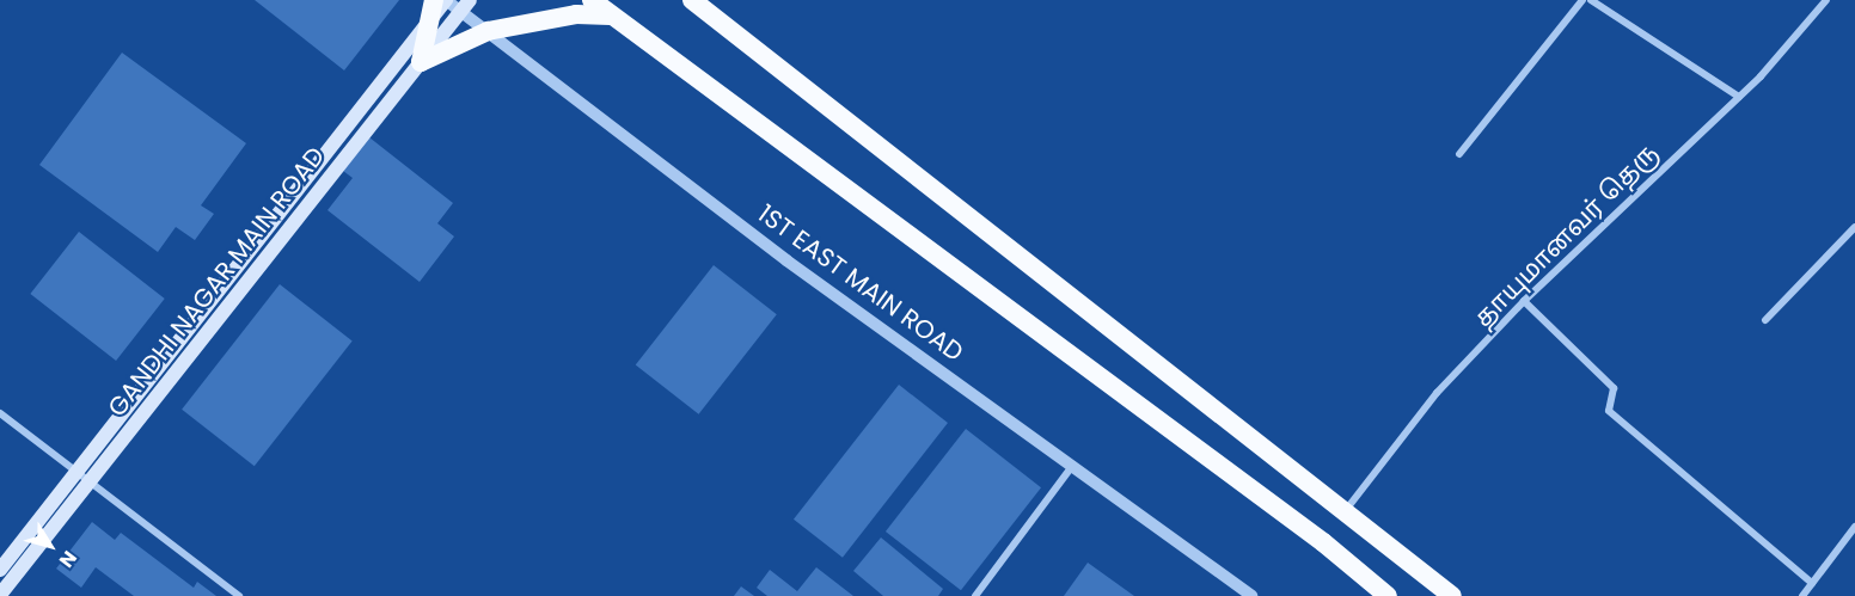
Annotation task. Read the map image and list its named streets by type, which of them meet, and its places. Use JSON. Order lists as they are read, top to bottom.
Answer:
{
  "streets": {
    "main road": ["GANDHI NAGAR MAIN ROAD"],
    "street": ["தாயுமானவர் தெரு", "1ST EAST MAIN ROAD"]
  },
  "crossings": [
    ["GANDHI NAGAR MAIN ROAD", "1ST EAST MAIN ROAD"]
  ],
  "north": "bottom right"
}
